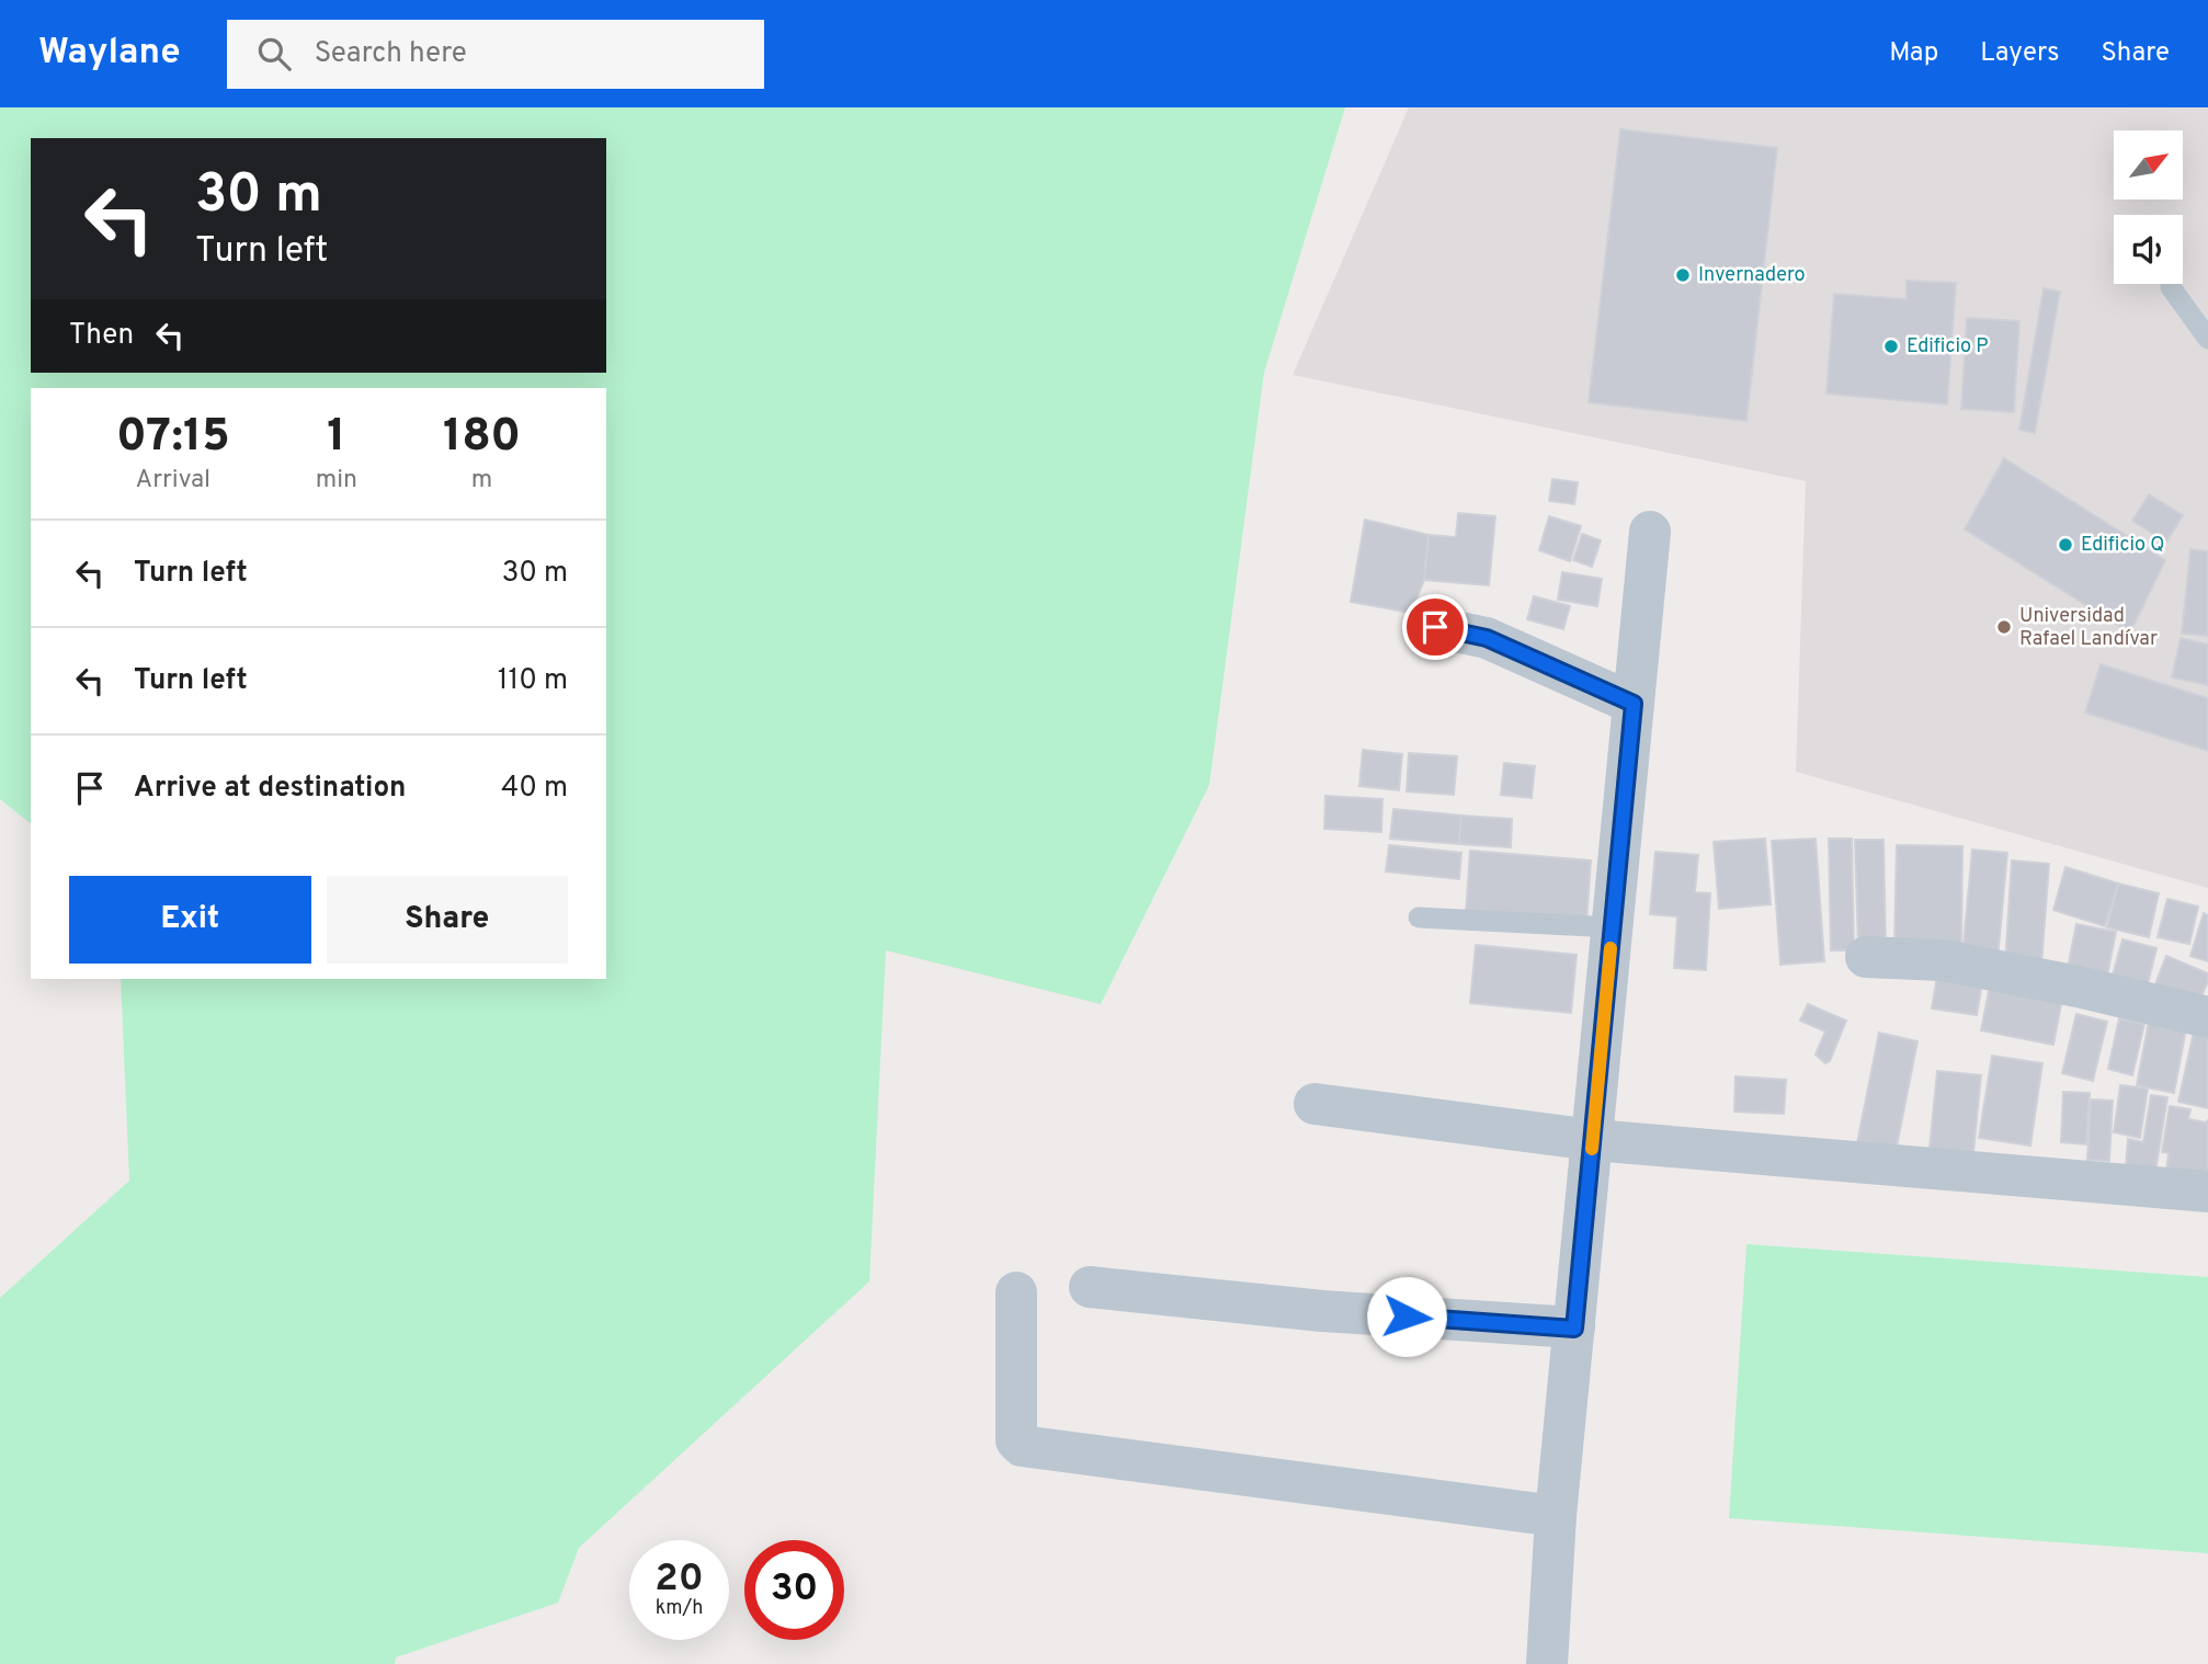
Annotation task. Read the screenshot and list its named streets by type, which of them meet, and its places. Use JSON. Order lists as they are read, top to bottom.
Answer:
{
  "places": [
    "Invernadero",
    "Edificio P",
    "Edificio Q",
    "Universidad Rafael Landívar"
  ],
  "north": "top right",
  "page": {
    "header": "Waylane",
    "search": "Search here",
    "nav": ["Map", "Layers", "Share"],
    "turn": ["30 m", "Turn left"],
    "then": "Then",
    "eta": [
      "07:15",
      "Arrival",
      "1",
      "min",
      "180",
      "m"
    ],
    "list": [
      {
        "name": "Turn left",
        "value": "30 m"
      },
      {
        "name": "Turn left",
        "value": "110 m"
      },
      {
        "name": "Arrive at destination",
        "value": "40 m"
      }
    ],
    "buttons": ["Exit", "Share"],
    "speed": "20 km/h",
    "limit": "30"
  }
}
